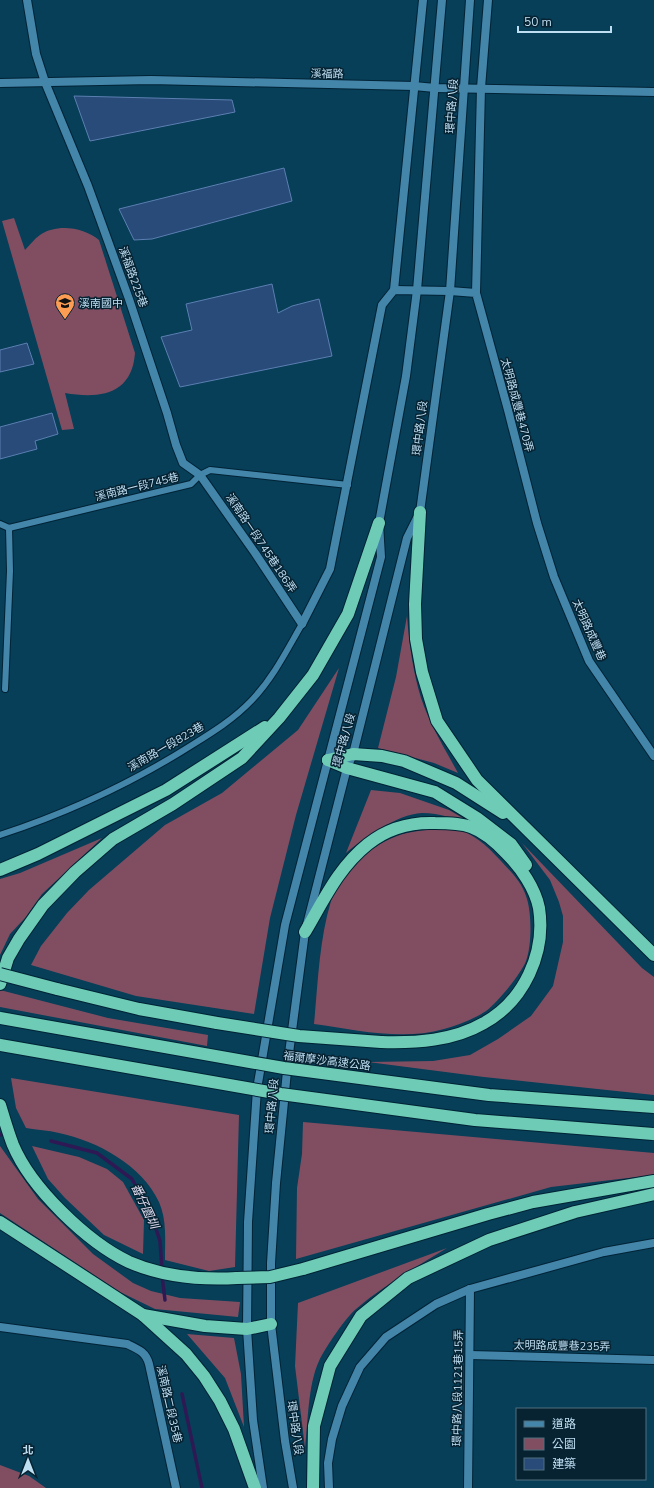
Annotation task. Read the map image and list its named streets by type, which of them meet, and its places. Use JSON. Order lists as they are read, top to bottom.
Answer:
{
  "streets": {
    "highway": ["福爾摩沙高速公路"],
    "street": [
      "溪福路",
      "環中路八段",
      "溪福路225巷",
      "太明路成豐巷470弄",
      "溪南路一段745巷186弄",
      "太明路成豐巷",
      "太明路成豐巷235弄",
      "環中路八段1121巷15弄",
      "溪南路二段35巷"
    ],
    "lane": ["溪南路一段745巷", "溪南路一段823巷"]
  },
  "crossings": [
    ["溪福路", "環中路八段"],
    ["溪福路", "溪福路225巷"],
    ["溪福路225巷", "溪南路一段745巷"],
    ["溪福路225巷", "溪南路一段745巷186弄"],
    ["太明路成豐巷470弄", "太明路成豐巷"],
    ["溪南路一段745巷", "溪南路一段745巷186弄"],
    ["溪南路一段745巷186弄", "溪南路一段823巷"],
    ["太明路成豐巷235弄", "環中路八段1121巷15弄"]
  ],
  "water": ["番仔園圳"],
  "places": {
    "school or university": ["溪南國中"]
  },
  "legend": ["道路", "公園", "建築"],
  "scale_bar": "50 m",
  "north": "top"
}
